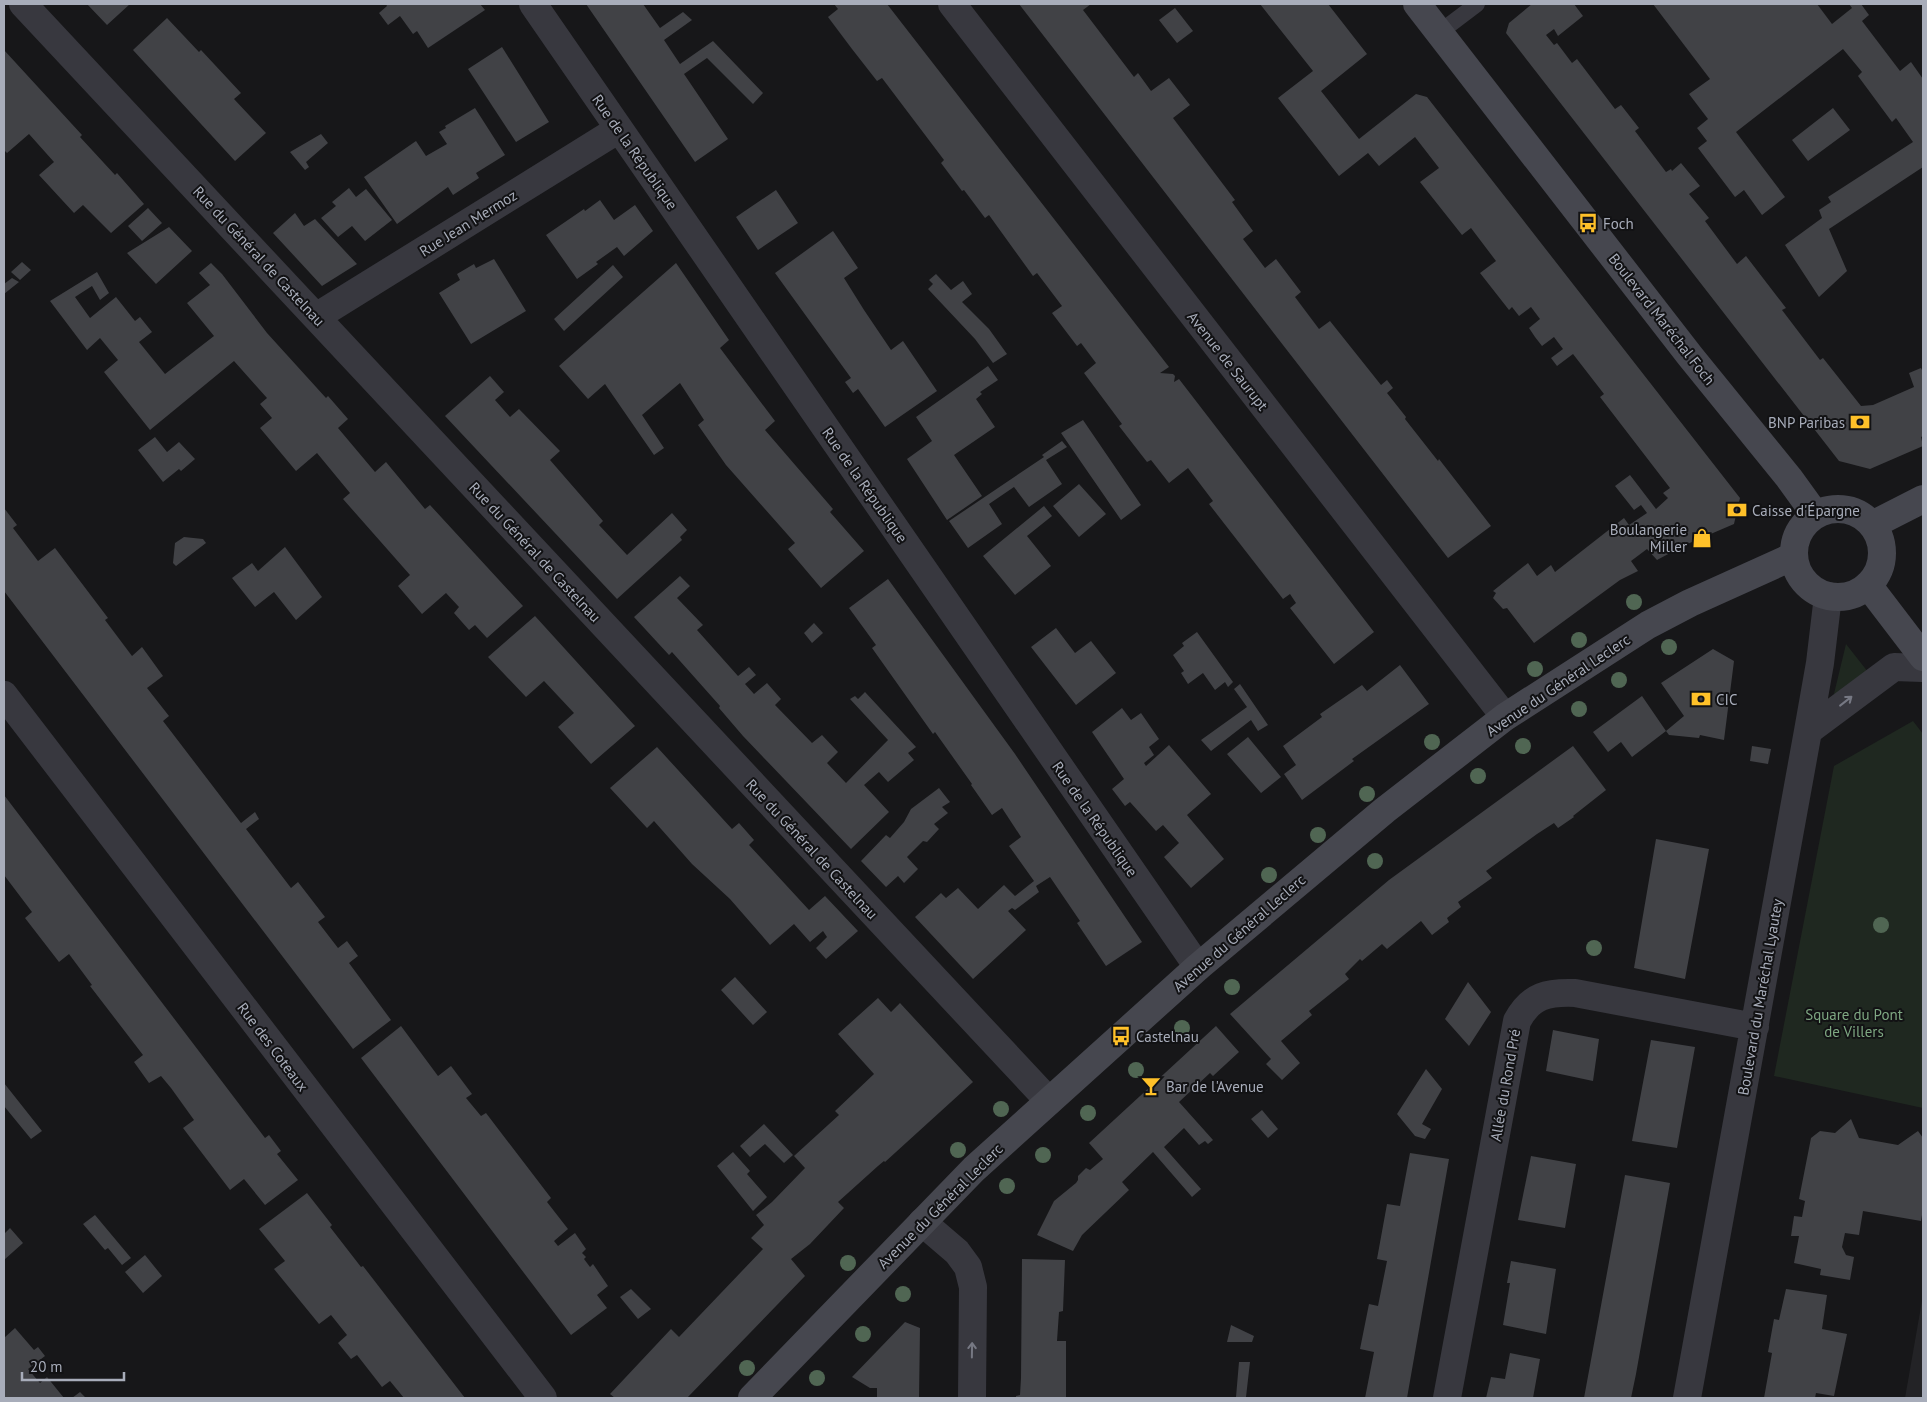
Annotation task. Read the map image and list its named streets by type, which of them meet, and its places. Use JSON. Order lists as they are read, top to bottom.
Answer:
{
  "streets": {
    "main road": ["Boulevard Maréchal Foch", "Avenue du Général Leclerc"],
    "street": [
      "Rue de la République",
      "Rue Jean Mermoz",
      "Rue du Général de Castelnau",
      "Avenue de Saurupt",
      "Boulevard du Maréchal Lyautey",
      "Rue des Coteaux",
      "Allée du Rond Pré"
    ]
  },
  "crossings": [
    ["Rue de la République", "Rue Jean Mermoz"],
    ["Rue de la République", "Avenue du Général Leclerc"],
    ["Rue Jean Mermoz", "Rue du Général de Castelnau"],
    ["Rue du Général de Castelnau", "Avenue du Général Leclerc"],
    ["Boulevard Maréchal Foch", "Avenue du Général Leclerc"],
    ["Boulevard Maréchal Foch", "Boulevard du Maréchal Lyautey"],
    ["Avenue de Saurupt", "Avenue du Général Leclerc"],
    ["Avenue du Général Leclerc", "Boulevard du Maréchal Lyautey"],
    ["Boulevard du Maréchal Lyautey", "Allée du Rond Pré"]
  ],
  "parks": ["Square du Pont de Villers"],
  "places": {
    "bus stop": ["Foch", "Castelnau"],
    "bank": ["BNP Paribas", "Caisse d'Épargne", "CIC"],
    "shop": ["Boulangerie Miller"],
    "bar": ["Bar de l'Avenue"]
  },
  "scale_bar": "20 m"
}
